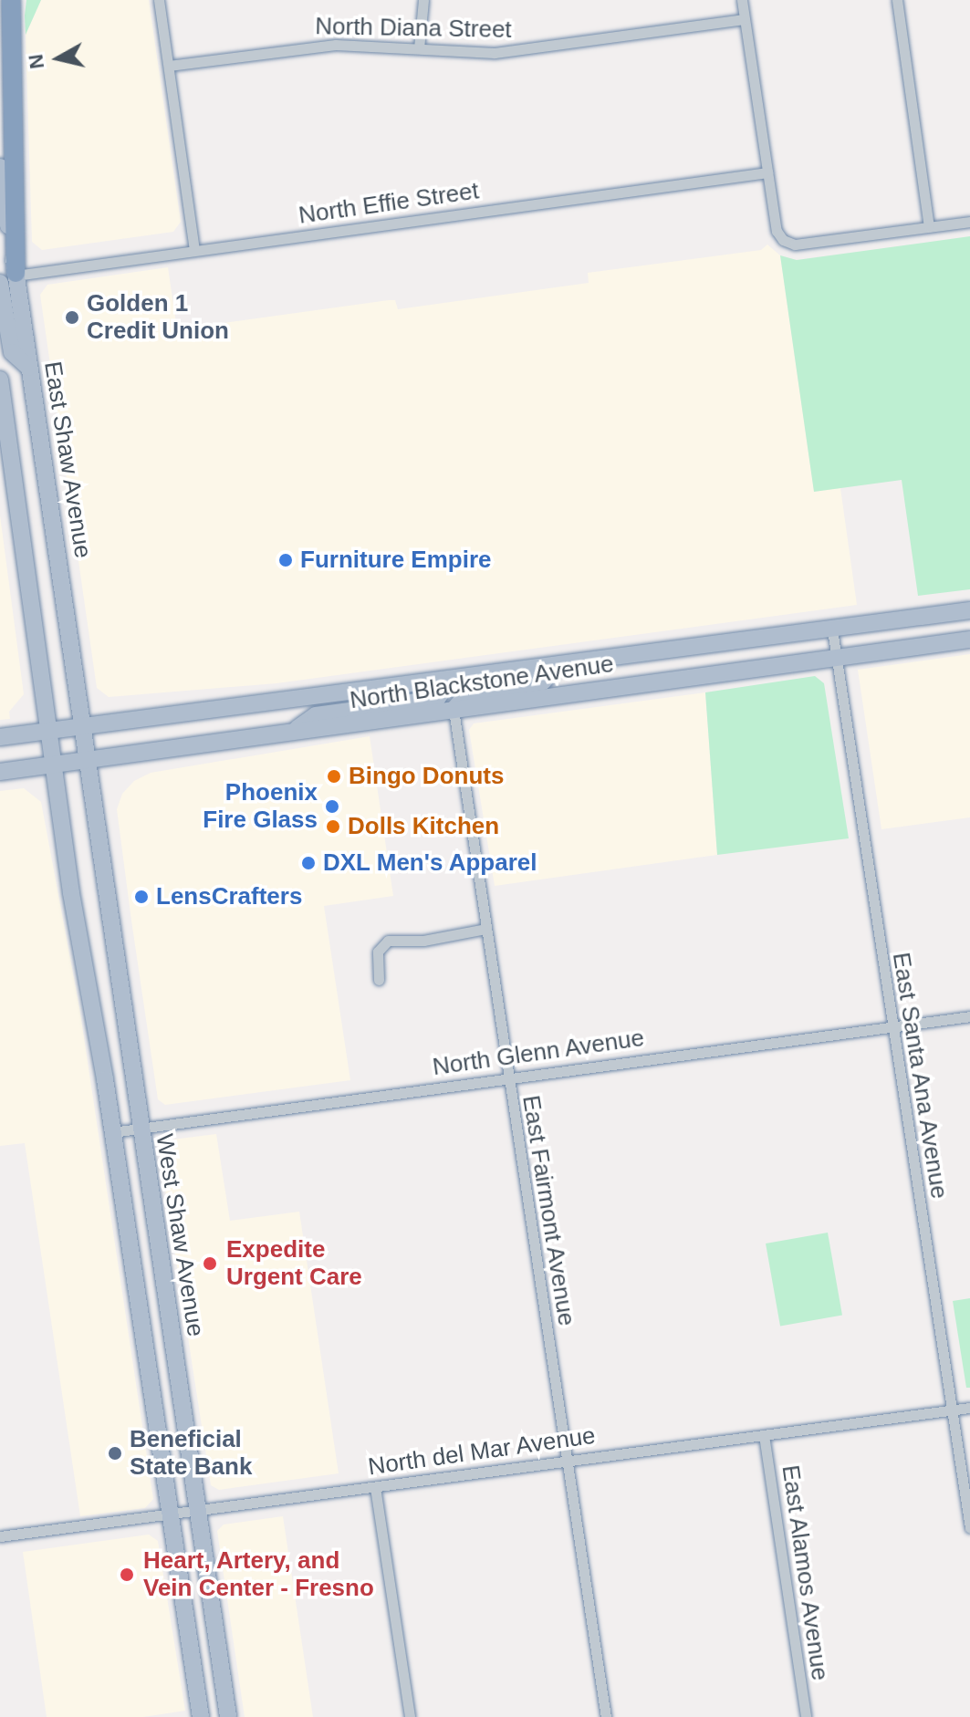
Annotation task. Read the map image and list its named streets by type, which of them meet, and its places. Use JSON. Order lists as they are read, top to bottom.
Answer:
{
  "streets": {
    "main road": ["East Shaw Avenue", "North Blackstone Avenue", "West Shaw Avenue"],
    "street": [
      "North Diana Street",
      "North Effie Street",
      "North Glenn Avenue",
      "East Santa Ana Avenue",
      "East Fairmont Avenue",
      "North del Mar Avenue",
      "East Alamos Avenue"
    ]
  },
  "crossings": [
    ["North Effie Street", "East Shaw Avenue"],
    ["East Shaw Avenue", "North Blackstone Avenue"],
    ["East Shaw Avenue", "West Shaw Avenue"],
    ["North Blackstone Avenue", "East Santa Ana Avenue"],
    ["North Blackstone Avenue", "East Fairmont Avenue"],
    ["North Blackstone Avenue", "West Shaw Avenue"],
    ["North Glenn Avenue", "East Santa Ana Avenue"],
    ["North Glenn Avenue", "East Fairmont Avenue"],
    ["North Glenn Avenue", "West Shaw Avenue"],
    ["East Santa Ana Avenue", "North del Mar Avenue"],
    ["East Fairmont Avenue", "North del Mar Avenue"],
    ["West Shaw Avenue", "North del Mar Avenue"],
    ["North del Mar Avenue", "East Alamos Avenue"]
  ],
  "places": [
    "Golden 1 Credit Union",
    "Furniture Empire",
    "Bingo Donuts",
    "Phoenix Fire Glass",
    "Dolls Kitchen",
    "DXL Men's Apparel",
    "LensCrafters",
    "Expedite Urgent Care",
    "Beneficial State Bank",
    "Heart, Artery, and Vein Center - Fresno"
  ],
  "north": "left"
}
